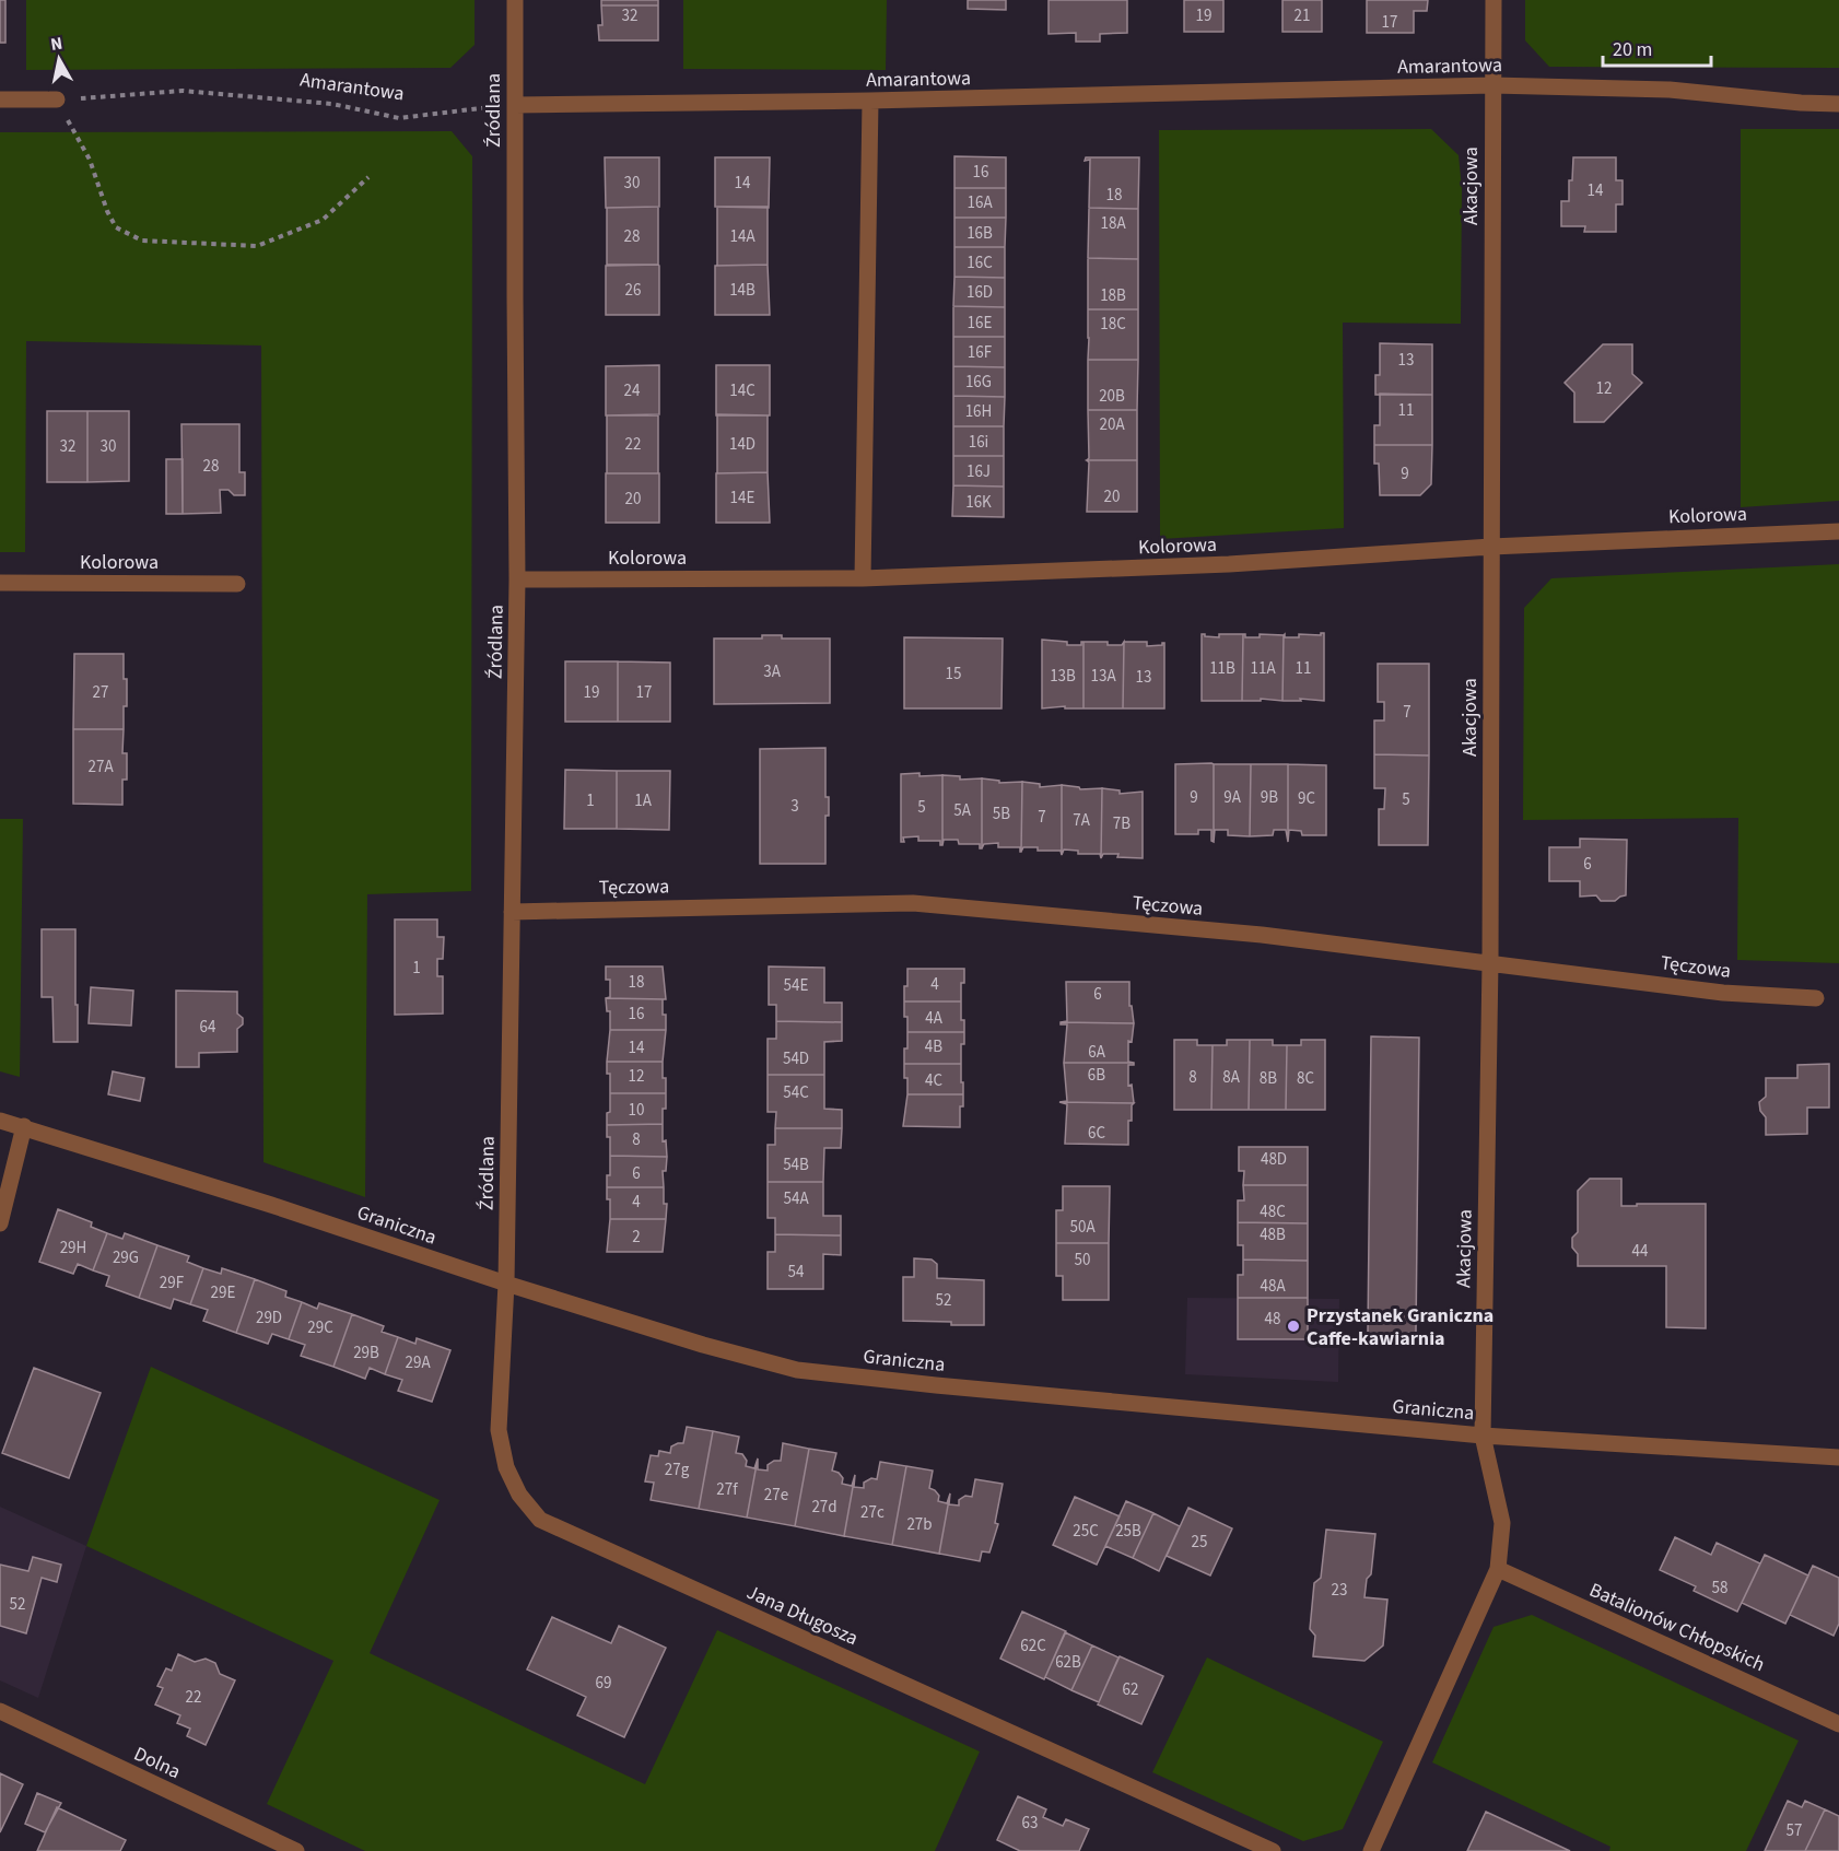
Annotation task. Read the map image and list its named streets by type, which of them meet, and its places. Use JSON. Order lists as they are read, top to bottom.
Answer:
{
  "streets": {
    "street": [
      "Amarantowa",
      "Źródlana",
      "Akacjowa",
      "Kolorowa",
      "Tęczowa",
      "Graniczna",
      "Jana Długosza",
      "Batalionów Chłopskich",
      "Dolna"
    ]
  },
  "crossings": [
    ["Amarantowa", "Źródlana"],
    ["Amarantowa", "Akacjowa"],
    ["Źródlana", "Kolorowa"],
    ["Źródlana", "Tęczowa"],
    ["Źródlana", "Graniczna"],
    ["Źródlana", "Jana Długosza"],
    ["Akacjowa", "Kolorowa"],
    ["Akacjowa", "Tęczowa"],
    ["Akacjowa", "Graniczna"],
    ["Akacjowa", "Batalionów Chłopskich"],
    ["Graniczna", "Jana Długosza"]
  ],
  "places": ["Przystanek Graniczna Caffe-kawiarnia"],
  "house_numbers": [
    "32",
    "19",
    "21",
    "17",
    "16",
    "30",
    "14",
    "14",
    "18",
    "16A",
    "18A",
    "16B",
    "28",
    "14A",
    "16C",
    "26",
    "14B",
    "16D",
    "18B",
    "16E",
    "18C",
    "16F",
    "13",
    "16G",
    "12",
    "24",
    "14C",
    "20B",
    "11",
    "16H",
    "20A",
    "16i",
    "22",
    "14D",
    "32",
    "30",
    "28",
    "16J",
    "9",
    "20",
    "14E",
    "20",
    "16K",
    "11B",
    "11A",
    "11",
    "3A",
    "15",
    "13B",
    "13A",
    "13",
    "27",
    "19",
    "17",
    "7",
    "27A",
    "9",
    "9A",
    "9B",
    "9C",
    "5",
    "1",
    "1A",
    "3",
    "5",
    "5A",
    "5B",
    "7",
    "7A",
    "7B",
    "6",
    "1",
    "18",
    "4",
    "54E",
    "6",
    "16",
    "4A",
    "64",
    "4B",
    "14",
    "6A",
    "54D",
    "6B",
    "12",
    "8",
    "8A",
    "8B",
    "8C",
    "4C",
    "54C",
    "10",
    "6C",
    "8",
    "48D",
    "54B",
    "6",
    "54A",
    "4",
    "48C",
    "50A",
    "48B",
    "2",
    "29H",
    "44",
    "29G",
    "50",
    "54",
    "29F",
    "48A",
    "29E",
    "52",
    "29D",
    "48",
    "29C",
    "29B",
    "29A",
    "27g",
    "27f",
    "27e",
    "27d",
    "27c",
    "27b",
    "25C",
    "25B",
    "25",
    "58",
    "23",
    "52",
    "62C",
    "62B",
    "69",
    "62",
    "22",
    "63",
    "57"
  ],
  "scale_bar": "20 m",
  "north": "top"
}
